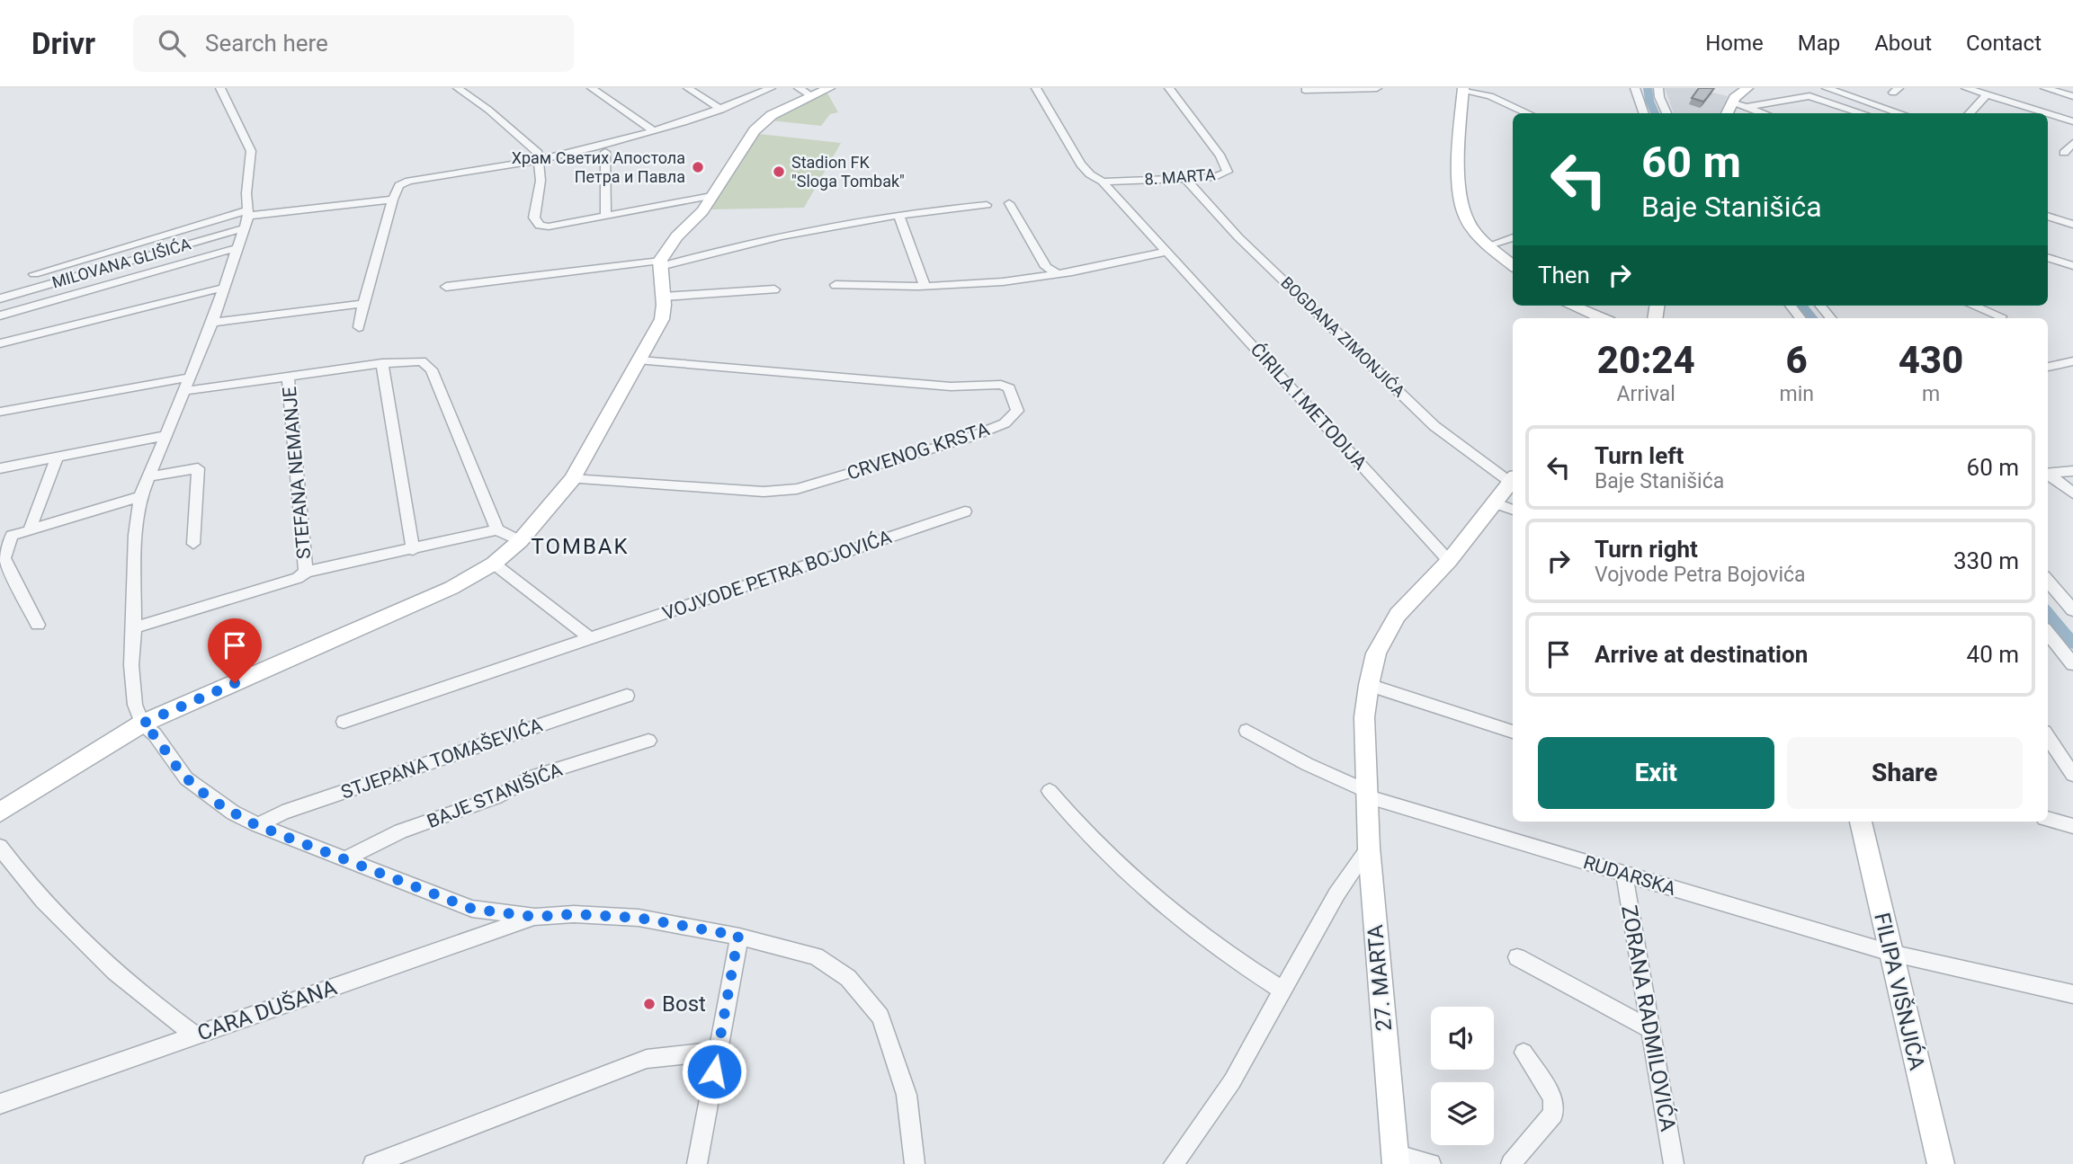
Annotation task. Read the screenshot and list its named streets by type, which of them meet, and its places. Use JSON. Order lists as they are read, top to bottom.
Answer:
{
  "streets": {
    "street": [
      "8. MARTA",
      "MILOVANA GLIŠIĆA",
      "BOGDANA ZIMONJIĆA",
      "ĆIRILA I METODIJA",
      "CRVENOG KRSTA",
      "STEFANA NEMANJE",
      "VOJVODE PETRA BOJOVIĆA",
      "STJEPANA TOMAŠEVIĆA",
      "BAJE STANIŠIĆA",
      "RUDARSKA",
      "27. MARTA",
      "FILIPA VIŠNJIĆA",
      "CARA DUŠANA",
      "ZORANA RADMILOVIĆA"
    ]
  },
  "crossings": [
    ["8. MARTA", "BOGDANA ZIMONJIĆA"],
    ["8. MARTA", "ĆIRILA I METODIJA"],
    ["ĆIRILA I METODIJA", "27. MARTA"],
    ["RUDARSKA", "27. MARTA"],
    ["RUDARSKA", "FILIPA VIŠNJIĆA"],
    ["RUDARSKA", "ZORANA RADMILOVIĆA"]
  ],
  "districts": ["TOMBAK"],
  "places": ["Храм Светих Апостола Петра и Павла", "Stadion FK \"Sloga Tombak\"", "Bost"],
  "page": {
    "header": "Drivr",
    "search": "Search here",
    "nav": [
      "Home",
      "Map",
      "About",
      "Contact"
    ],
    "turn": ["60 m", "Baje Stanišića"],
    "then": "Then",
    "eta": [
      "20:24",
      "Arrival",
      "6",
      "min",
      "430",
      "m"
    ],
    "list": [
      {
        "name": "Turn left",
        "note": "Baje Stanišića",
        "value": "60 m"
      },
      {
        "name": "Turn right",
        "note": "Vojvode Petra Bojovića",
        "value": "330 m"
      },
      {
        "name": "Arrive at destination",
        "value": "40 m"
      }
    ],
    "buttons": ["Exit", "Share"]
  }
}
